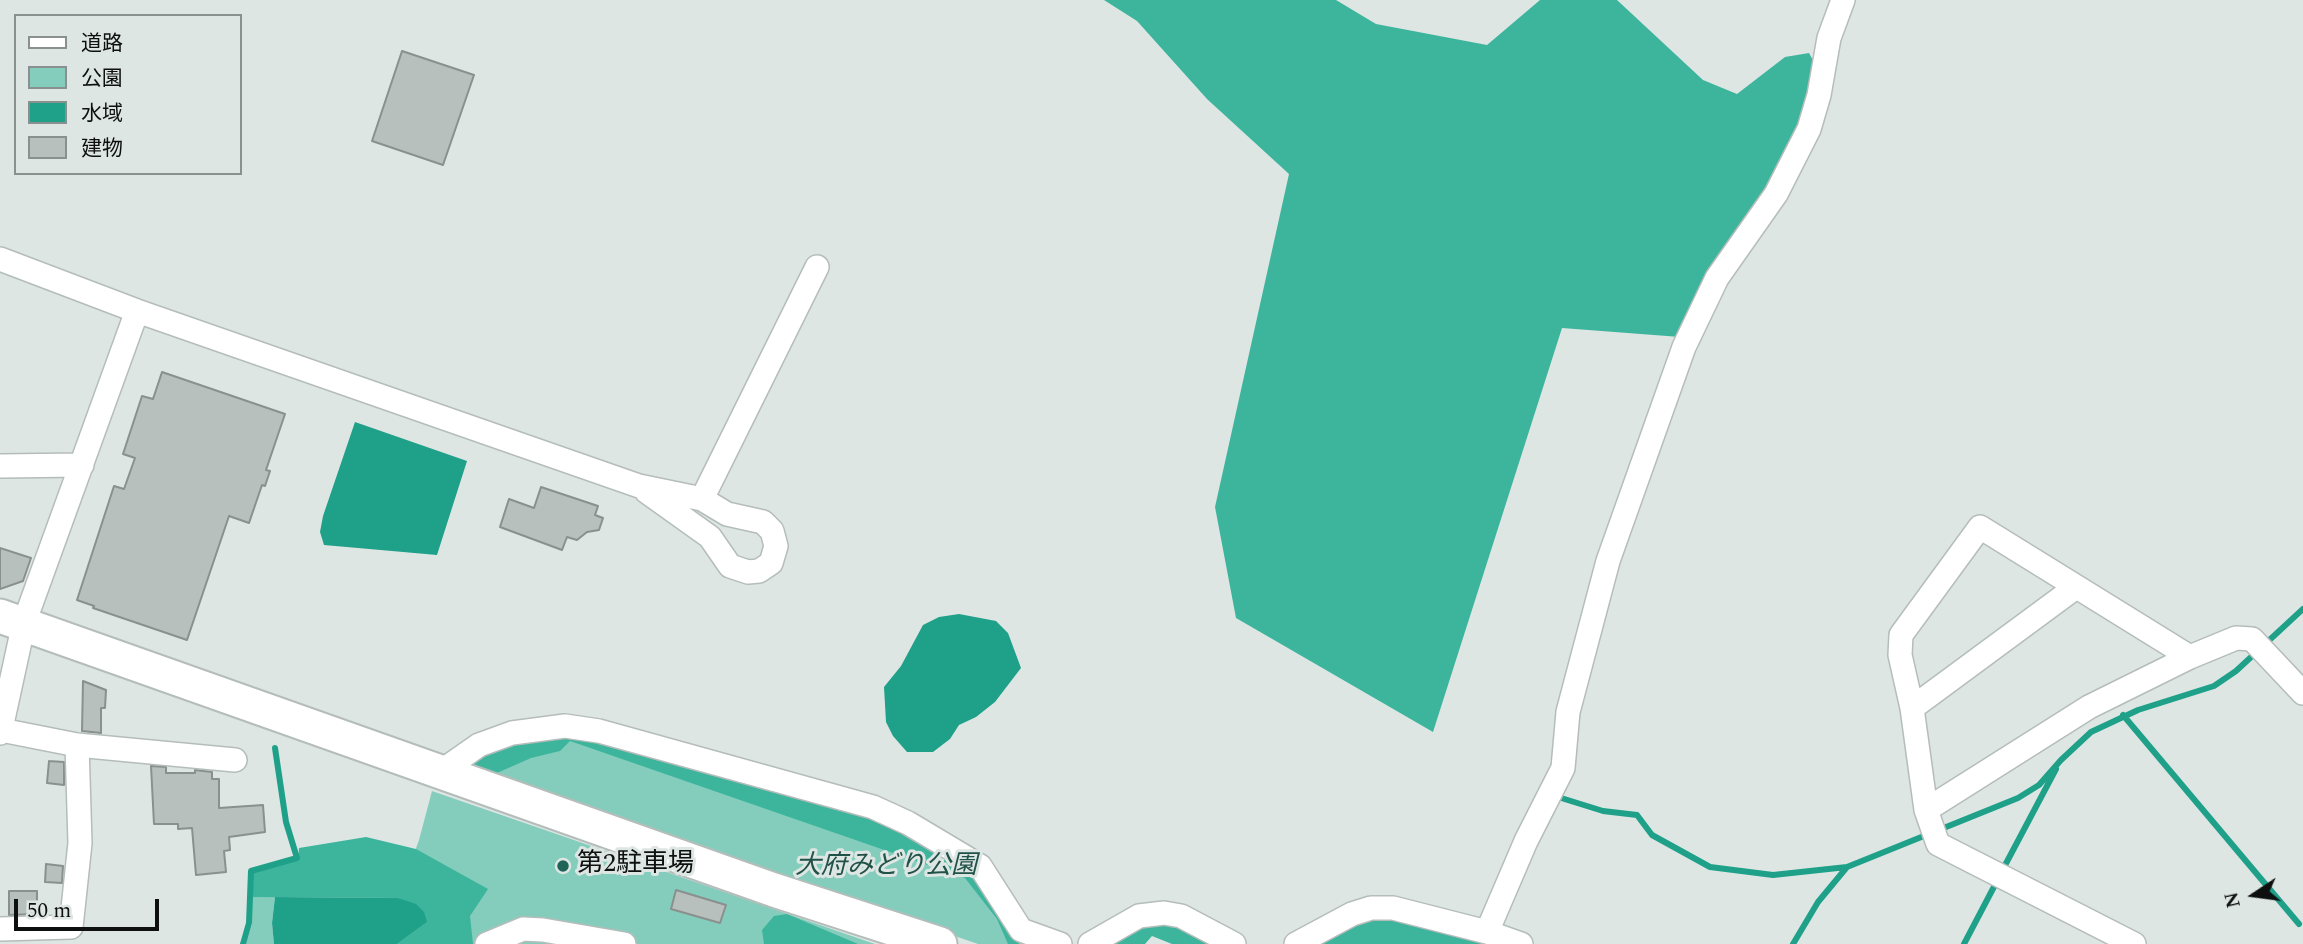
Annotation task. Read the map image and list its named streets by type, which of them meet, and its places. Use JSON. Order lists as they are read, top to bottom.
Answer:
{
  "parks": ["大府みどり公園"],
  "places": ["第2駐車場"],
  "legend": [
    "道路",
    "公園",
    "水域",
    "建物"
  ],
  "scale_bar": "50 m",
  "north": "left"
}
